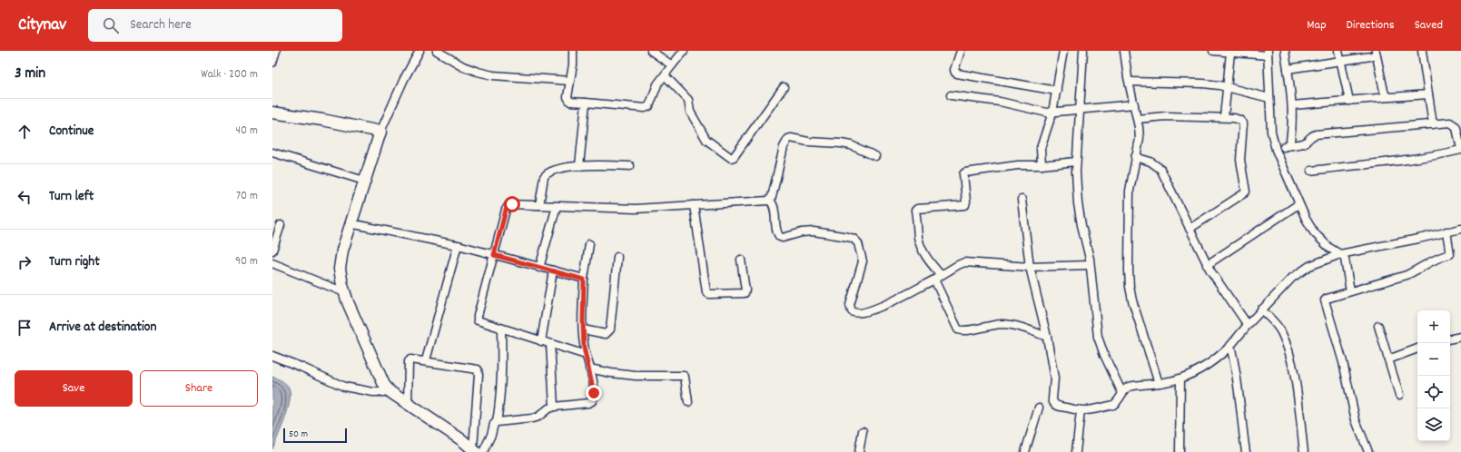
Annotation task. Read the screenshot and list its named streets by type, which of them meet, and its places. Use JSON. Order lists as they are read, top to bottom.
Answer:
{
  "scale_bar": "50 m",
  "page": {
    "header": "Citynav",
    "search": "Search here",
    "nav": ["Map", "Directions", "Saved"],
    "heading": ["3 min", "Walk · 200 m"],
    "list": [
      ["Continue", "40 m"],
      ["Turn left", "70 m"],
      ["Turn right", "90 m"],
      "Arrive at destination"
    ],
    "map_buttons": ["+", "−"],
    "buttons": ["Save", "Share"],
    "scale": "50 m"
  }
}
